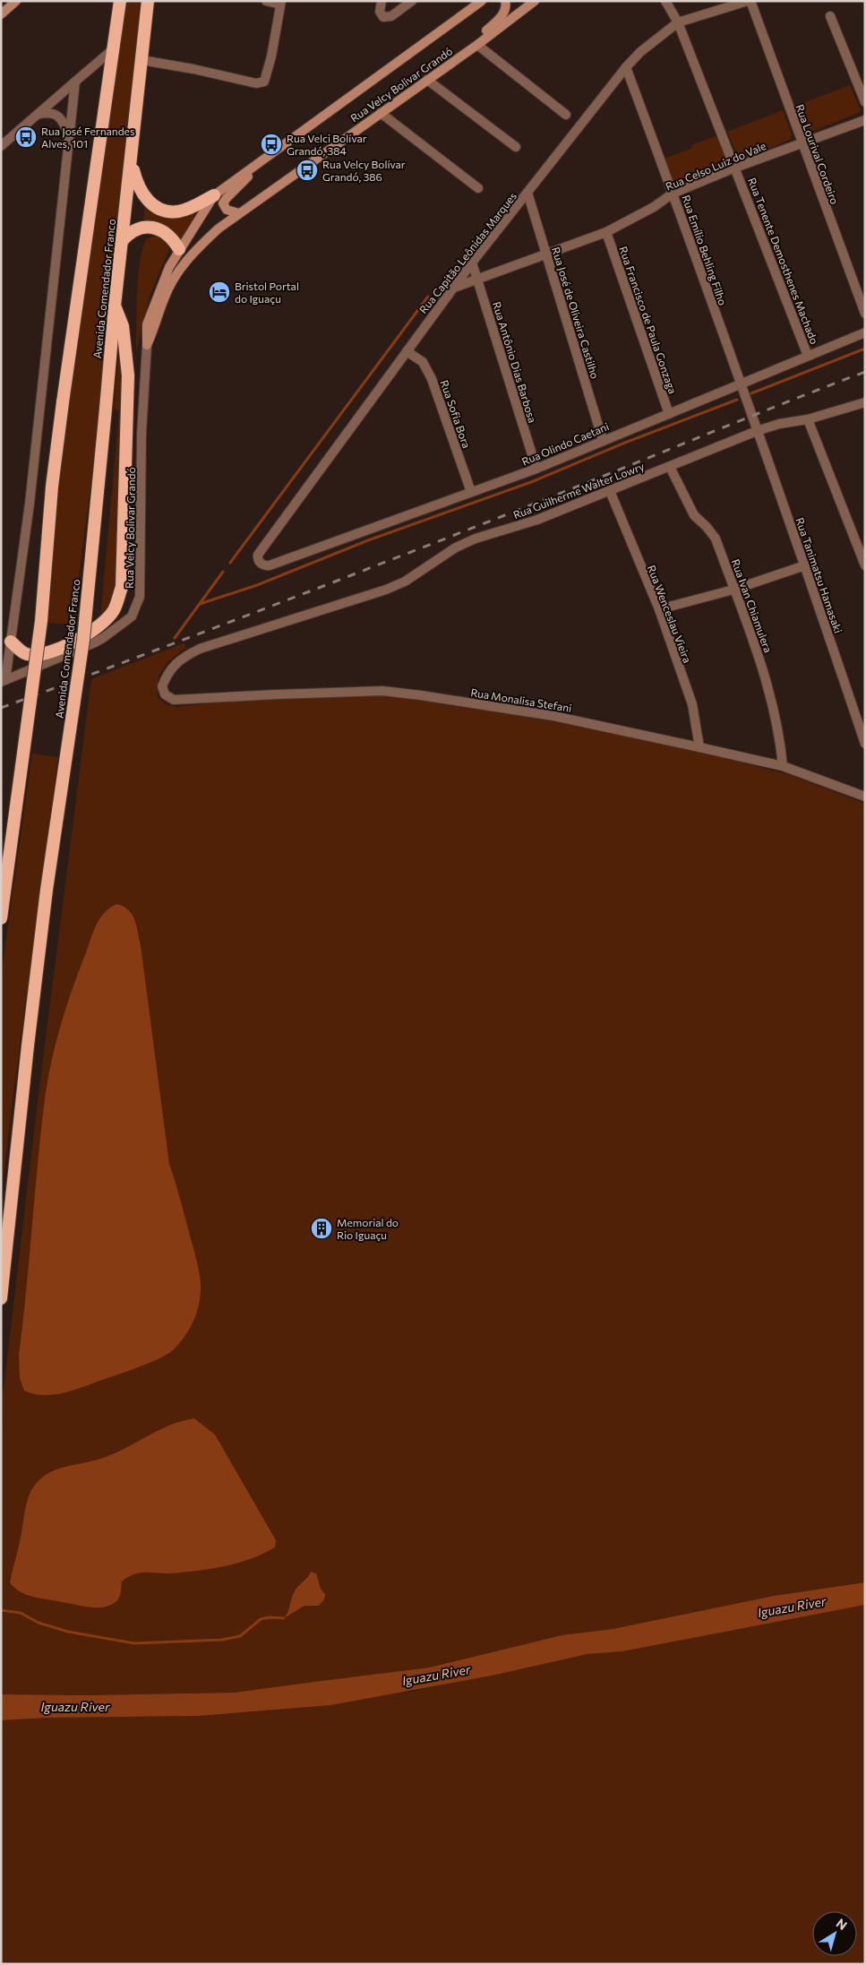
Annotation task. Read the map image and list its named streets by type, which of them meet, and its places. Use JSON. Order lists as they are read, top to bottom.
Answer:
{
  "streets": {
    "highway": ["Avenida Comendador Franco"],
    "main road": ["Rua Velcy Bolivar Grandó"],
    "street": [
      "Rua Lourival Cordeiro",
      "Rua Celso Luiz do Vale",
      "Rua Emílio Behling Filho",
      "Rua Capitão Leônidas Marques",
      "Rua Tenente Demosthenes Machado",
      "Rua José de Oliveira Castilho",
      "Rua Francisco de Paula Gonzaga",
      "Rua Antônio Dias Barbosa",
      "Rua Sofia Bora",
      "Rua Olindo Caetani",
      "Rua Guilherme Walter Lowry",
      "Rua Tanimatsu Hamasaki",
      "Rua Ivan Chiamulera",
      "Rua Wenceslau Vieira",
      "Rua Monalisa Stefani"
    ]
  },
  "crossings": [
    ["Rua Lourival Cordeiro", "Rua Celso Luiz do Vale"],
    ["Rua Lourival Cordeiro", "Rua Capitão Leônidas Marques"],
    ["Rua Celso Luiz do Vale", "Rua Emílio Behling Filho"],
    ["Rua Celso Luiz do Vale", "Rua Capitão Leônidas Marques"],
    ["Rua Celso Luiz do Vale", "Rua Tenente Demosthenes Machado"],
    ["Rua Celso Luiz do Vale", "Rua José de Oliveira Castilho"],
    ["Rua Celso Luiz do Vale", "Rua Francisco de Paula Gonzaga"],
    ["Rua Celso Luiz do Vale", "Rua Antônio Dias Barbosa"],
    ["Rua Emílio Behling Filho", "Rua Capitão Leônidas Marques"],
    ["Rua Emílio Behling Filho", "Rua Olindo Caetani"],
    ["Rua Emílio Behling Filho", "Rua Tanimatsu Hamasaki"],
    ["Rua Capitão Leônidas Marques", "Rua Tenente Demosthenes Machado"],
    ["Rua Capitão Leônidas Marques", "Rua José de Oliveira Castilho"],
    ["Rua Capitão Leônidas Marques", "Rua Antônio Dias Barbosa"],
    ["Rua Capitão Leônidas Marques", "Rua Sofia Bora"],
    ["Rua Capitão Leônidas Marques", "Rua Olindo Caetani"],
    ["Rua Tenente Demosthenes Machado", "Rua Olindo Caetani"],
    ["Rua José de Oliveira Castilho", "Rua Olindo Caetani"],
    ["Rua Francisco de Paula Gonzaga", "Rua Olindo Caetani"],
    ["Rua Antônio Dias Barbosa", "Rua Olindo Caetani"],
    ["Rua Sofia Bora", "Rua Olindo Caetani"],
    ["Rua Guilherme Walter Lowry", "Rua Tanimatsu Hamasaki"],
    ["Rua Guilherme Walter Lowry", "Rua Ivan Chiamulera"],
    ["Rua Guilherme Walter Lowry", "Rua Wenceslau Vieira"],
    ["Rua Guilherme Walter Lowry", "Rua Monalisa Stefani"],
    ["Rua Ivan Chiamulera", "Rua Monalisa Stefani"],
    ["Rua Wenceslau Vieira", "Rua Monalisa Stefani"]
  ],
  "water": ["Iguazu River"],
  "places": {
    "bus stop": ["Rua José Fernandes Alves, 101", "Rua Velci Bolívar Grandó, 384", "Rua Velcy Bolívar Grandó, 386"],
    "hotel": ["Bristol Portal do Iguaçu"],
    "building": ["Memorial do Rio Iguaçu"]
  },
  "north": "top right"
}
